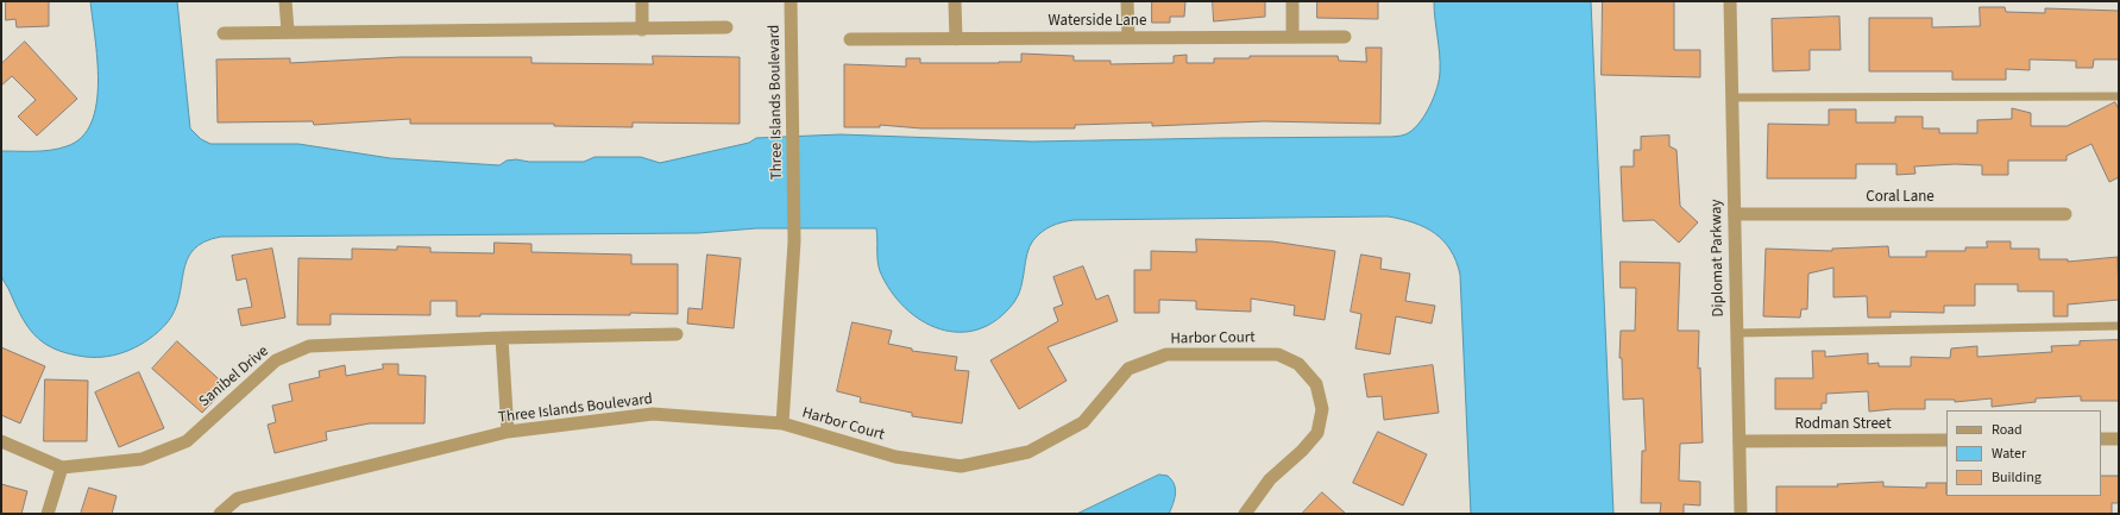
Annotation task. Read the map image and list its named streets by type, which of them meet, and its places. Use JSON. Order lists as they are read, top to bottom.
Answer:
{
  "streets": {
    "street": [
      "Waterside Lane",
      "Three Islands Boulevard",
      "Coral Lane",
      "Diplomat Parkway",
      "Harbor Court",
      "Sanibel Drive",
      "Rodman Street"
    ]
  },
  "crossings": [
    ["Three Islands Boulevard", "Harbor Court"],
    ["Coral Lane", "Diplomat Parkway"],
    ["Diplomat Parkway", "Rodman Street"]
  ],
  "legend": ["Road", "Water", "Building"]
}
